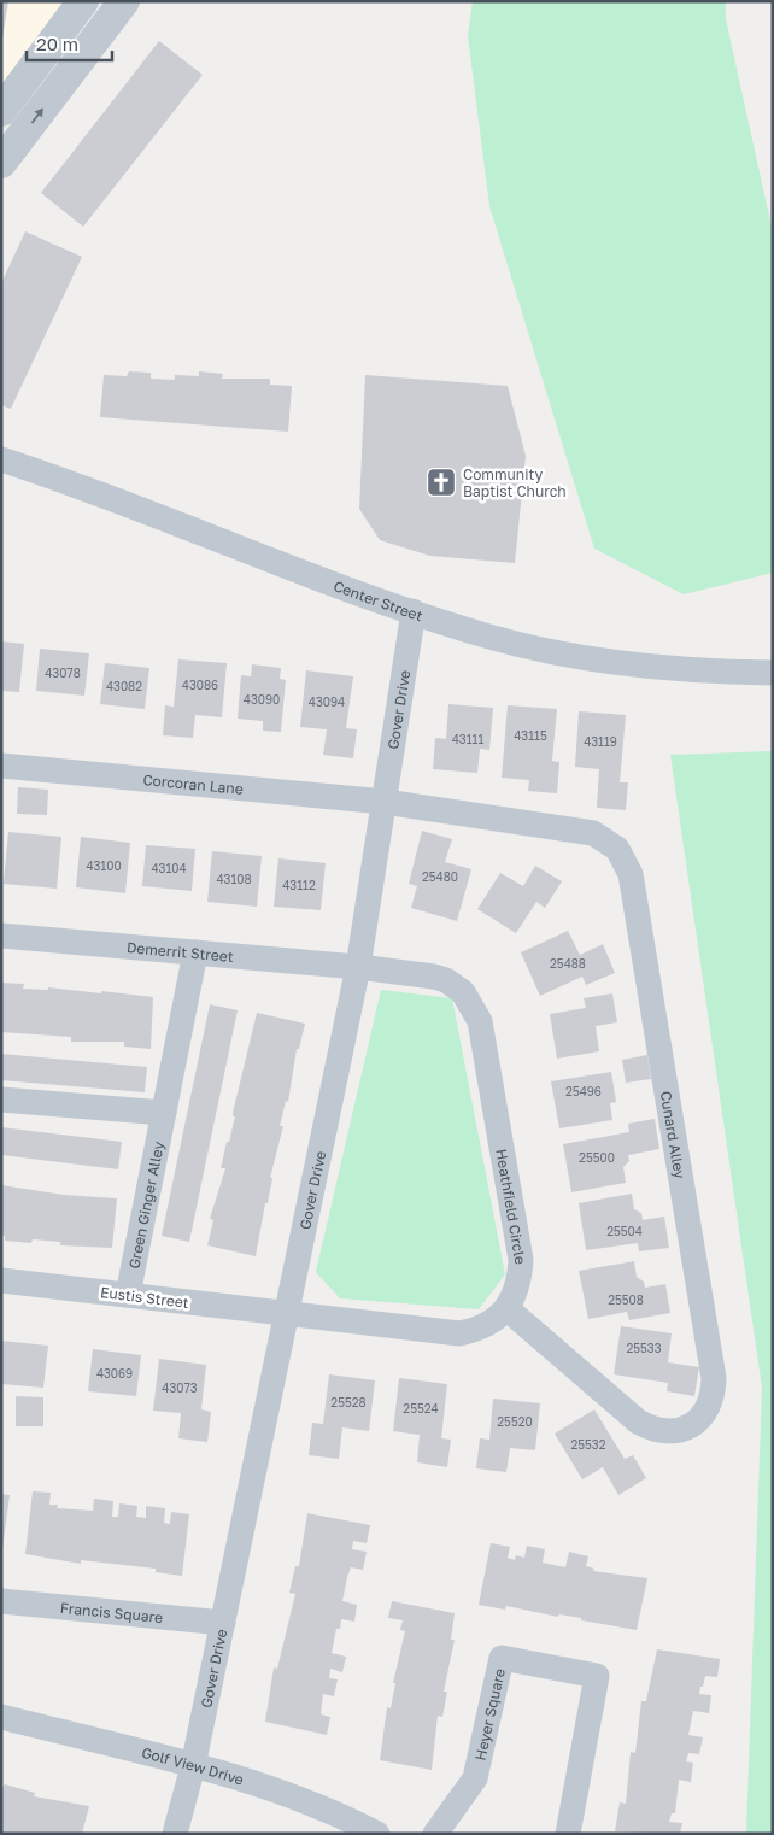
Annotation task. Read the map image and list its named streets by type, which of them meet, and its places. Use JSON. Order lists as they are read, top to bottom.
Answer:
{
  "streets": {
    "street": [
      "Center Street",
      "Gover Drive",
      "Corcoran Lane",
      "Demerrit Street",
      "Cunard Alley",
      "Green Ginger Alley",
      "Heathfield Circle",
      "Eustis Street",
      "Francis Square",
      "Heyer Square",
      "Golf View Drive"
    ]
  },
  "crossings": [
    ["Center Street", "Gover Drive"],
    ["Gover Drive", "Corcoran Lane"],
    ["Gover Drive", "Demerrit Street"],
    ["Gover Drive", "Cunard Alley"],
    ["Gover Drive", "Heathfield Circle"],
    ["Gover Drive", "Eustis Street"],
    ["Gover Drive", "Francis Square"],
    ["Gover Drive", "Golf View Drive"],
    ["Corcoran Lane", "Cunard Alley"],
    ["Demerrit Street", "Green Ginger Alley"],
    ["Demerrit Street", "Heathfield Circle"],
    ["Cunard Alley", "Heathfield Circle"],
    ["Green Ginger Alley", "Eustis Street"],
    ["Heathfield Circle", "Eustis Street"]
  ],
  "places": {
    "church": ["Community Baptist Church"]
  },
  "house_numbers": [
    "43078",
    "43086",
    "43082",
    "43090",
    "43094",
    "43115",
    "43111",
    "43119",
    "43100",
    "43104",
    "25480",
    "43108",
    "43112",
    "25488",
    "25496",
    "25500",
    "25504",
    "25508",
    "25533",
    "43069",
    "43073",
    "25528",
    "25524",
    "25520",
    "25532"
  ],
  "scale_bar": "20 m"
}
